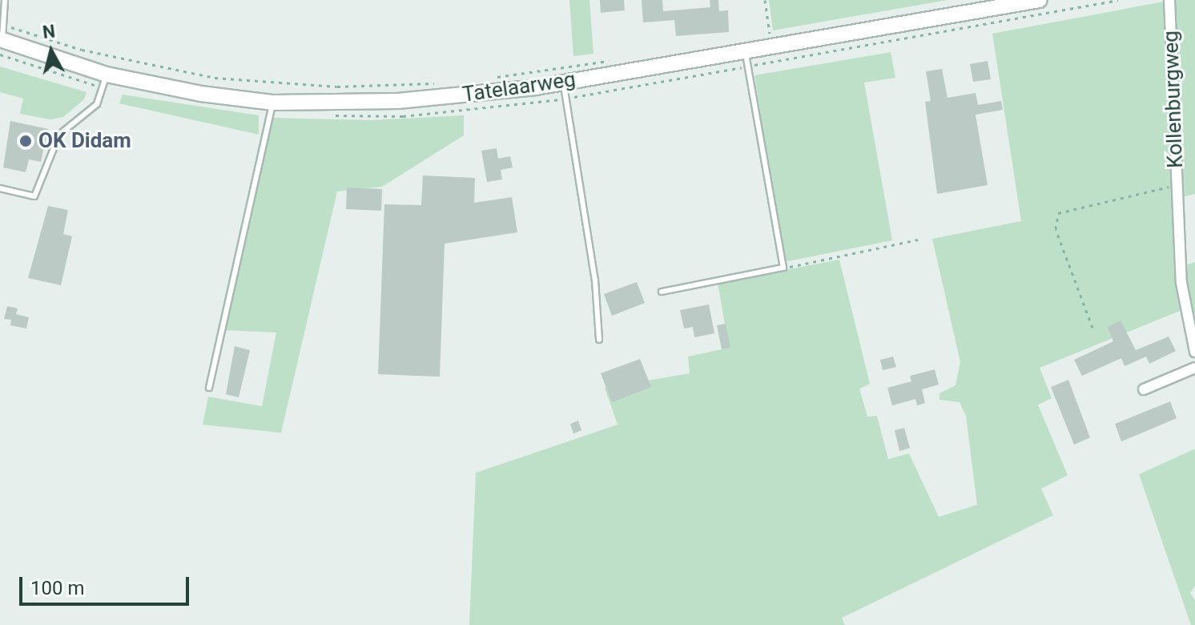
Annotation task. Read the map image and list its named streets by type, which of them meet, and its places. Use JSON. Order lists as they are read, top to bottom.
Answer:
{
  "streets": {
    "main road": ["Tatelaarweg"],
    "street": ["Kollenburgweg"]
  },
  "places": ["OK Didam"],
  "scale_bar": "100 m",
  "north": "top"
}
